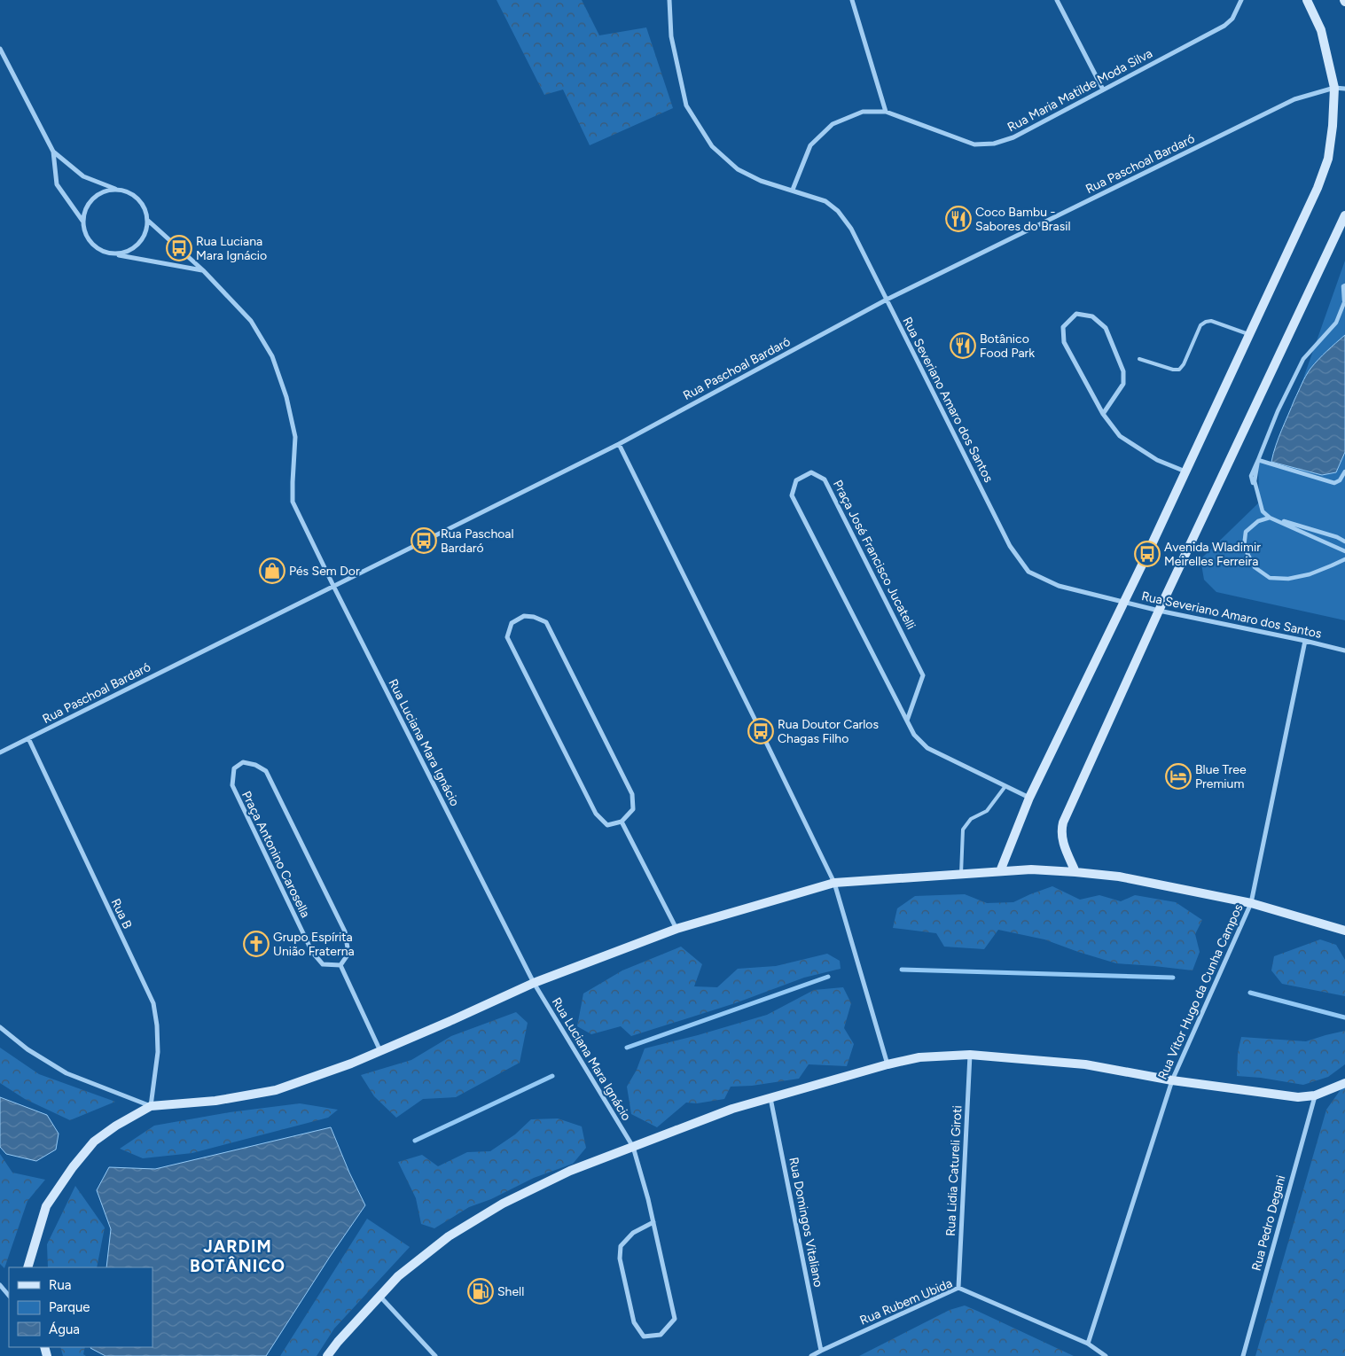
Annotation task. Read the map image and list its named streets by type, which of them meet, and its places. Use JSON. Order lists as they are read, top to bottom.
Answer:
{
  "streets": {
    "street": [
      "Rua Maria Matilde Moda Silva",
      "Rua Paschoal Bardaró",
      "Rua Severiano Amaro dos Santos",
      "Praça José Francisco Jucatelli",
      "Rua Luciana Mara Ignácio",
      "Praça Antonino Carosella",
      "Rua B",
      "Rua Vitor Hugo da Cunha Campos",
      "Rua Lidia Catureli Giroti",
      "Rua Domingos Vitaliano",
      "Rua Pedro Degani",
      "Rua Rubem Ubida"
    ]
  },
  "crossings": [
    ["Rua Maria Matilde Moda Silva", "Rua Severiano Amaro dos Santos"],
    ["Rua Paschoal Bardaró", "Rua Severiano Amaro dos Santos"],
    ["Rua Paschoal Bardaró", "Rua Luciana Mara Ignácio"],
    ["Rua Paschoal Bardaró", "Rua B"],
    ["Rua Severiano Amaro dos Santos", "Rua Vitor Hugo da Cunha Campos"],
    ["Rua Vitor Hugo da Cunha Campos", "Rua Rubem Ubida"],
    ["Rua Lidia Catureli Giroti", "Rua Rubem Ubida"],
    ["Rua Domingos Vitaliano", "Rua Rubem Ubida"]
  ],
  "districts": ["JARDIM BOTÂNICO"],
  "places": {
    "restaurant": ["Coco Bambu - Sabores do Brasil", "Botânico Food Park"],
    "bus stop": [
      "Rua Luciana Mara Ignácio",
      "Rua Paschoal Bardaró",
      "Avenida Wladimir Meirelles Ferreira",
      "Rua Doutor Carlos Chagas Filho"
    ],
    "shop": ["Pés Sem Dor"],
    "hotel": ["Blue Tree Premium"],
    "church": ["Grupo Espírita União Fraterna"],
    "fuel station": ["Shell"]
  },
  "legend": ["Rua", "Parque", "Água"]
}
